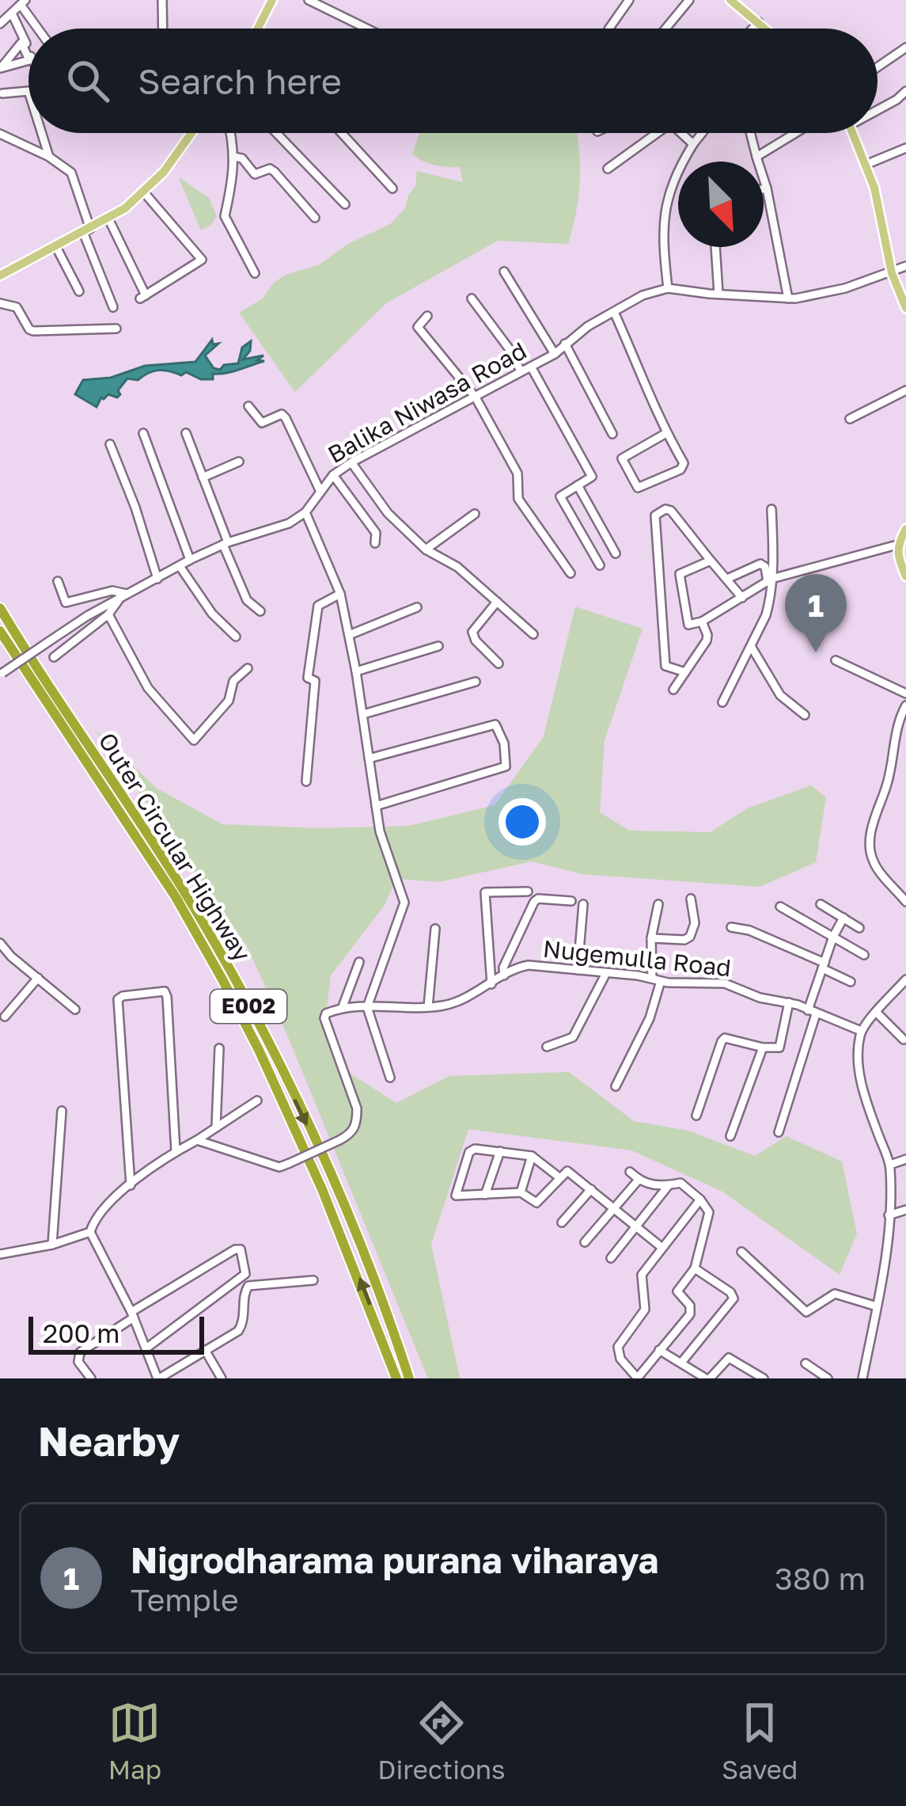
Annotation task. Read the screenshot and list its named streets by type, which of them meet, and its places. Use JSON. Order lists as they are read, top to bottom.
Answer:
{
  "streets": {
    "highway": ["Outer Circular Highway", "E002"],
    "street": ["Balika Niwasa Road", "Nugemulla Road"]
  },
  "scale_bar": "200 m",
  "north": "bottom right",
  "page": {
    "search": "Search here",
    "pins": "1",
    "scale": "200 m",
    "heading": "Nearby",
    "list": [
      {
        "mark": "1",
        "name": "Nigrodharama purana viharaya",
        "note": "Temple",
        "value": "380 m"
      }
    ],
    "nav": ["Map", "Directions", "Saved"]
  }
}
